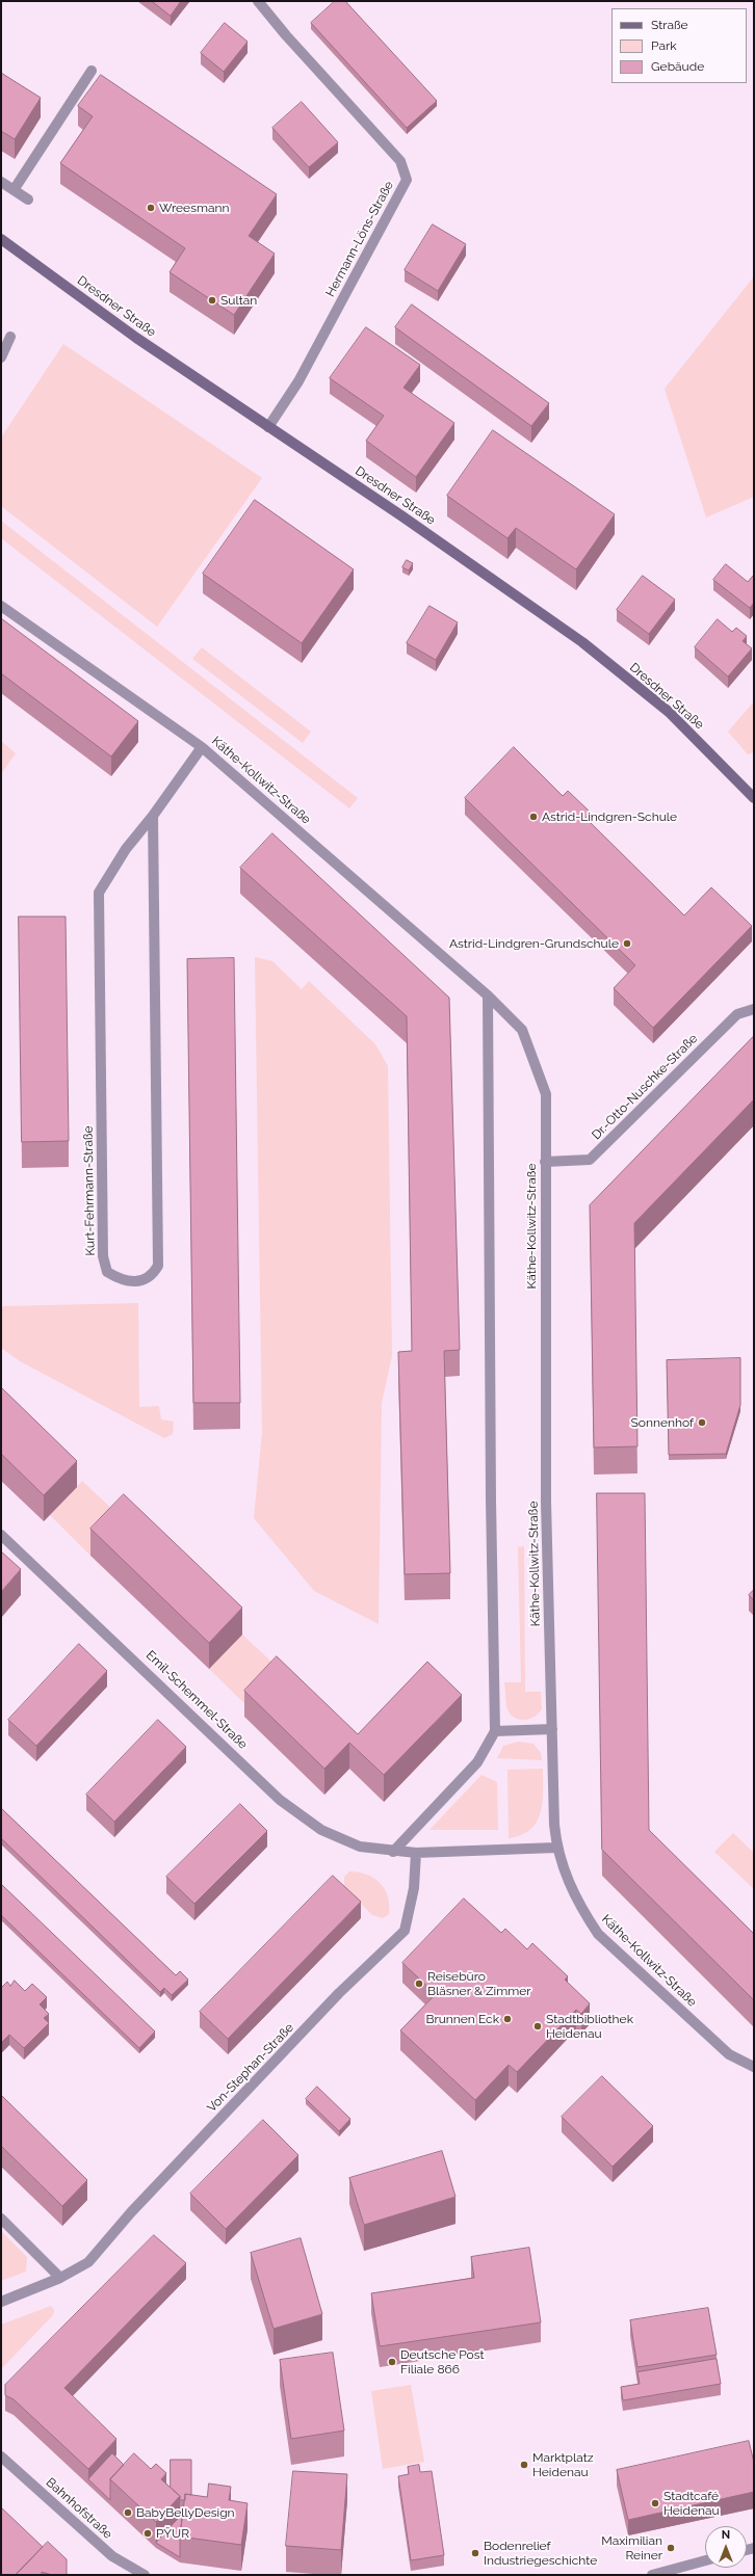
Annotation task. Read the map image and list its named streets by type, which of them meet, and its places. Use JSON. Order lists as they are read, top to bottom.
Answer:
{
  "streets": {
    "street": [
      "Hermann-Löns-Straße",
      "Dresdner Straße",
      "Käthe-Kollwitz-Straße",
      "Dr.-Otto-Nuschke-Straße",
      "Kurt-Fehrmann-Straße",
      "Emil-Schemmel-Straße",
      "Von-Stephan-Straße",
      "Bahnhofstraße"
    ]
  },
  "crossings": [
    ["Hermann-Löns-Straße", "Dresdner Straße"],
    ["Käthe-Kollwitz-Straße", "Dr.-Otto-Nuschke-Straße"],
    ["Käthe-Kollwitz-Straße", "Kurt-Fehrmann-Straße"],
    ["Käthe-Kollwitz-Straße", "Emil-Schemmel-Straße"],
    ["Emil-Schemmel-Straße", "Von-Stephan-Straße"]
  ],
  "places": [
    "Wreesmann",
    "Sultan",
    "Astrid-Lindgren-Schule",
    "Astrid-Lindgren-Grundschule",
    "Sonnenhof",
    "Reisebüro Bläsner & Zimmer",
    "Brunnen Eck",
    "Stadtbibliothek Heidenau",
    "Deutsche Post Filiale 866",
    "Marktplatz Heidenau",
    "Stadtcafé Heidenau",
    "BabyBellyDesign",
    "PŸUR",
    "Maximilian Reiner",
    "Bodenrelief Industriegeschichte"
  ],
  "legend": ["Straße", "Park", "Gebäude"],
  "north": "top"
}
